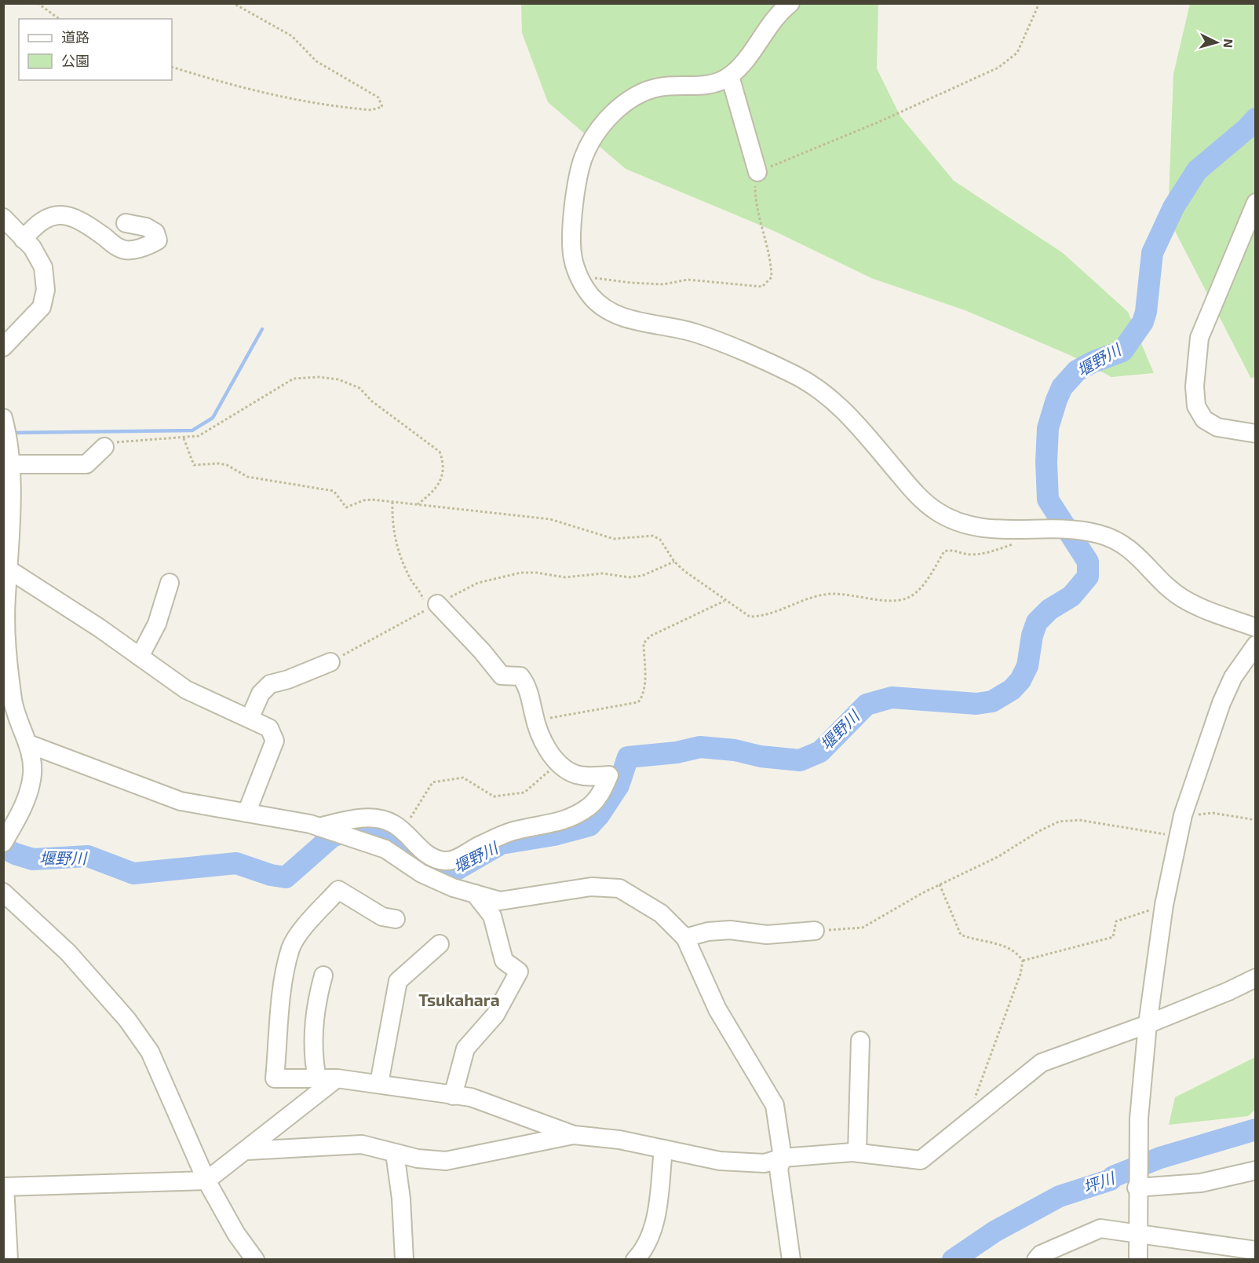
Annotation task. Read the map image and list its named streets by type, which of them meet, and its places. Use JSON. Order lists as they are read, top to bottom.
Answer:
{
  "districts": ["Tsukahara"],
  "water": ["堰野川", "坪川"],
  "legend": ["道路", "公園"],
  "north": "right"
}
